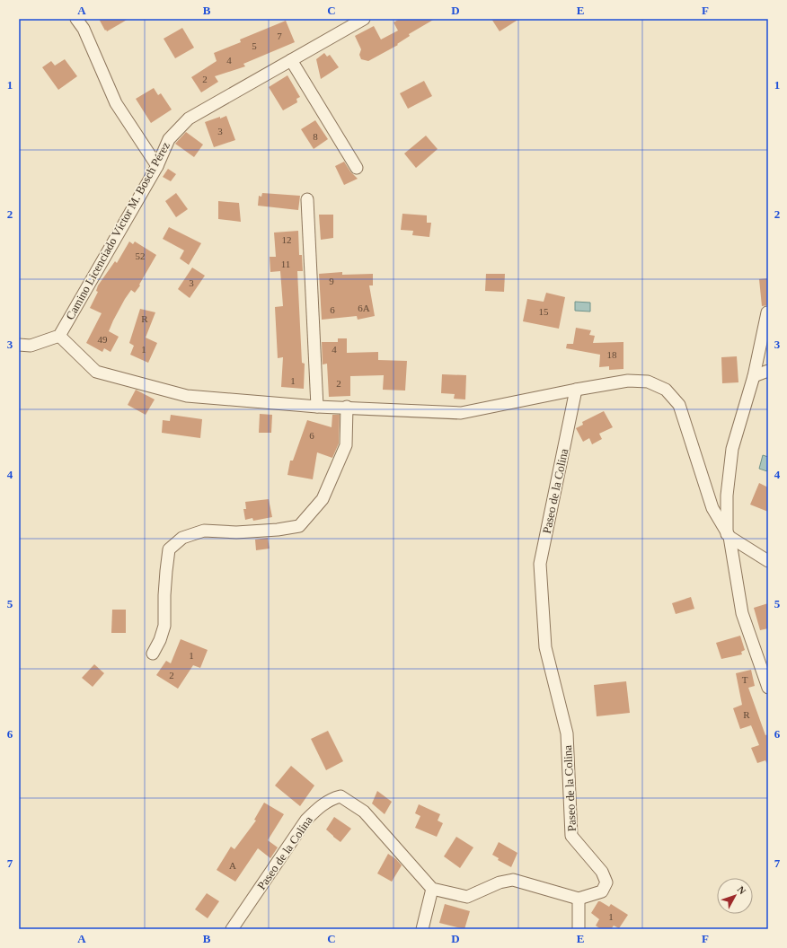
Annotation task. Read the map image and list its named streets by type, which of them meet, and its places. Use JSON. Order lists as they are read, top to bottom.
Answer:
{
  "streets": {
    "street": ["Camino Licenciado Víctor M. Bosch Pérez", "Paseo de la Colina"]
  },
  "house_numbers": [
    "7",
    "5",
    "4",
    "2",
    "3",
    "8",
    "12",
    "52",
    "11",
    "9",
    "3",
    "6A",
    "6",
    "15",
    "R",
    "49",
    "1",
    "4",
    "18",
    "1",
    "2",
    "6",
    "1",
    "2",
    "T",
    "R",
    "A",
    "1"
  ],
  "north": "top right",
  "grid": {
    "columns": [
      "A",
      "B",
      "C",
      "D",
      "E",
      "F"
    ],
    "rows": [
      "1",
      "2",
      "3",
      "4",
      "5",
      "6",
      "7"
    ]
  }
}
